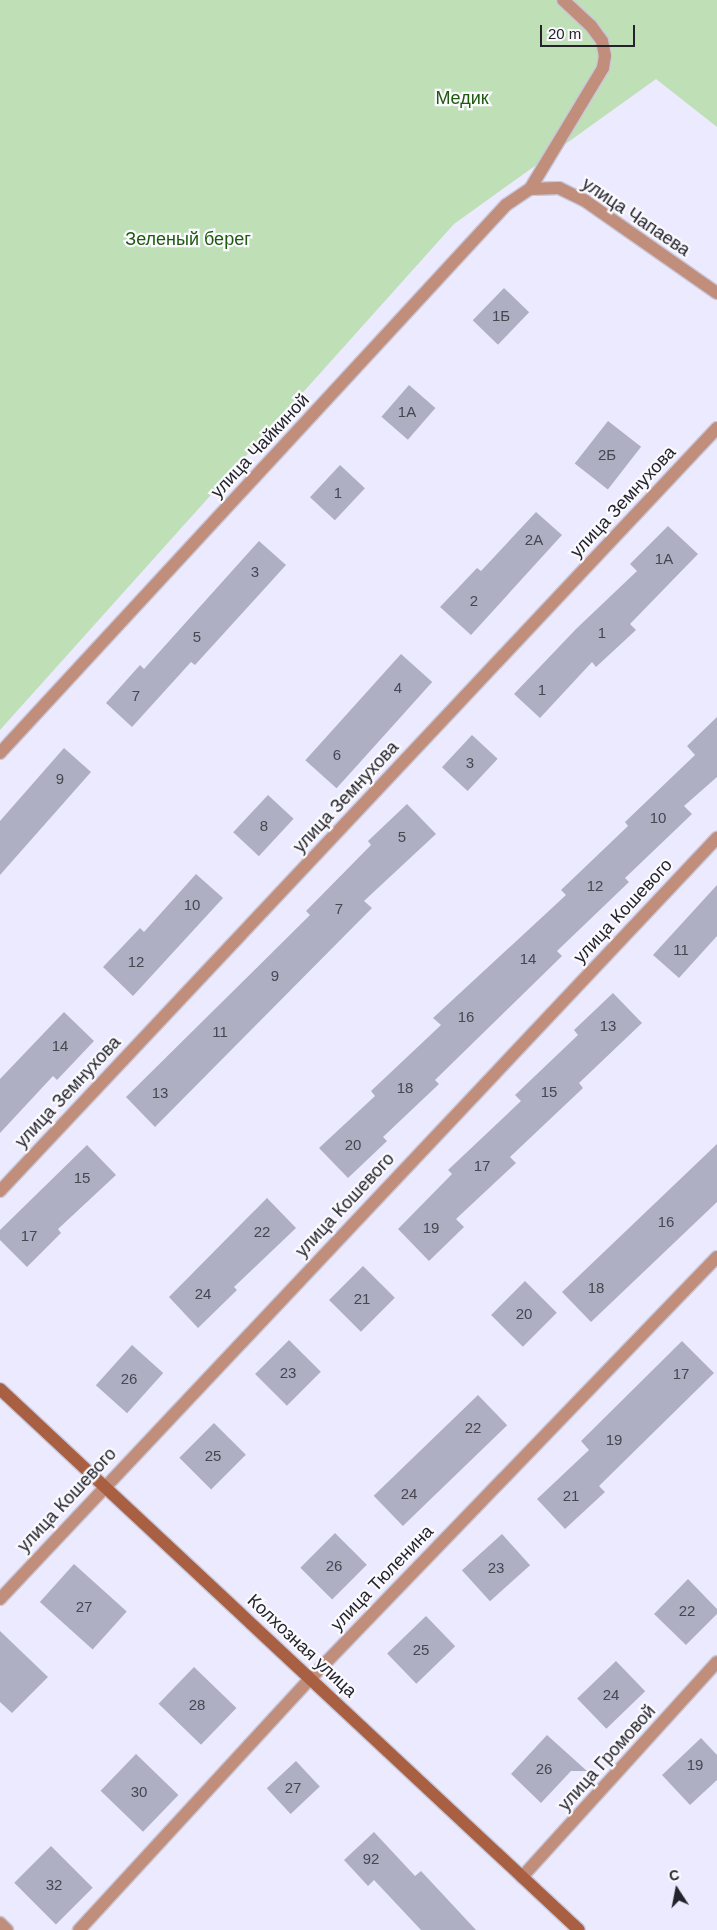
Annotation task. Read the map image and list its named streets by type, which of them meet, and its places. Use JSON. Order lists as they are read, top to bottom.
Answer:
{
  "streets": {
    "main road": ["Колхозная улица"],
    "street": [
      "улица Чапаева",
      "улица Чайкиной",
      "улица Земнухова",
      "улица Кошевого",
      "улица Тюленина",
      "улица Громовой"
    ]
  },
  "crossings": [
    ["улица Чапаева", "улица Чайкиной"],
    ["улица Кошевого", "Колхозная улица"],
    ["улица Тюленина", "Колхозная улица"],
    ["Колхозная улица", "улица Громовой"]
  ],
  "parks": ["Медик", "Зеленый берег"],
  "house_numbers": [
    "1Б",
    "1А",
    "2Б",
    "1",
    "2А",
    "1А",
    "3",
    "2",
    "1",
    "5",
    "4",
    "1",
    "7",
    "6",
    "3",
    "9",
    "10",
    "8",
    "5",
    "12",
    "10",
    "7",
    "11",
    "14",
    "12",
    "9",
    "16",
    "13",
    "11",
    "14",
    "18",
    "15",
    "13",
    "20",
    "17",
    "15",
    "16",
    "19",
    "22",
    "17",
    "18",
    "24",
    "21",
    "20",
    "23",
    "17",
    "26",
    "22",
    "19",
    "25",
    "24",
    "21",
    "26",
    "23",
    "27",
    "22",
    "25",
    "24",
    "28",
    "19",
    "26",
    "27",
    "30",
    "92",
    "32"
  ],
  "scale_bar": "20 m",
  "north": "top"
}
